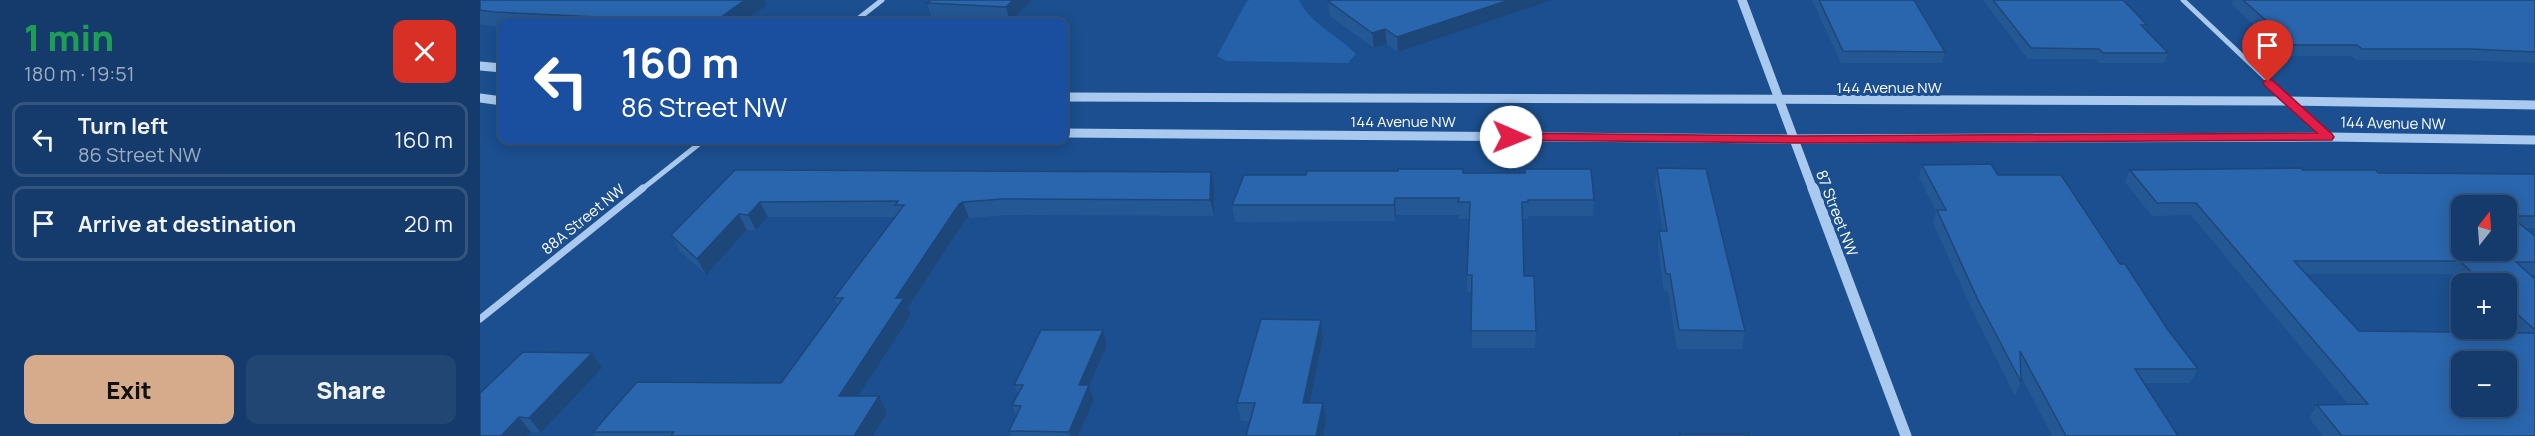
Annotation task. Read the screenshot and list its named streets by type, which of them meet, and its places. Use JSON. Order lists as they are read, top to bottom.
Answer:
{
  "streets": {
    "street": ["144 Avenue NW", "87 Street NW", "88A Street NW"]
  },
  "crossings": [
    ["144 Avenue NW", "87 Street NW"]
  ],
  "north": "top",
  "page": {
    "heading": ["1 min", "180 m · 19:51"],
    "turn": ["160 m", "86 Street NW"],
    "list": [
      {
        "name": "Turn left",
        "note": "86 Street NW",
        "value": "160 m"
      },
      {
        "name": "Arrive at destination",
        "value": "20 m"
      }
    ],
    "map_buttons": ["+", "−"],
    "buttons": ["Exit", "Share"]
  }
}
